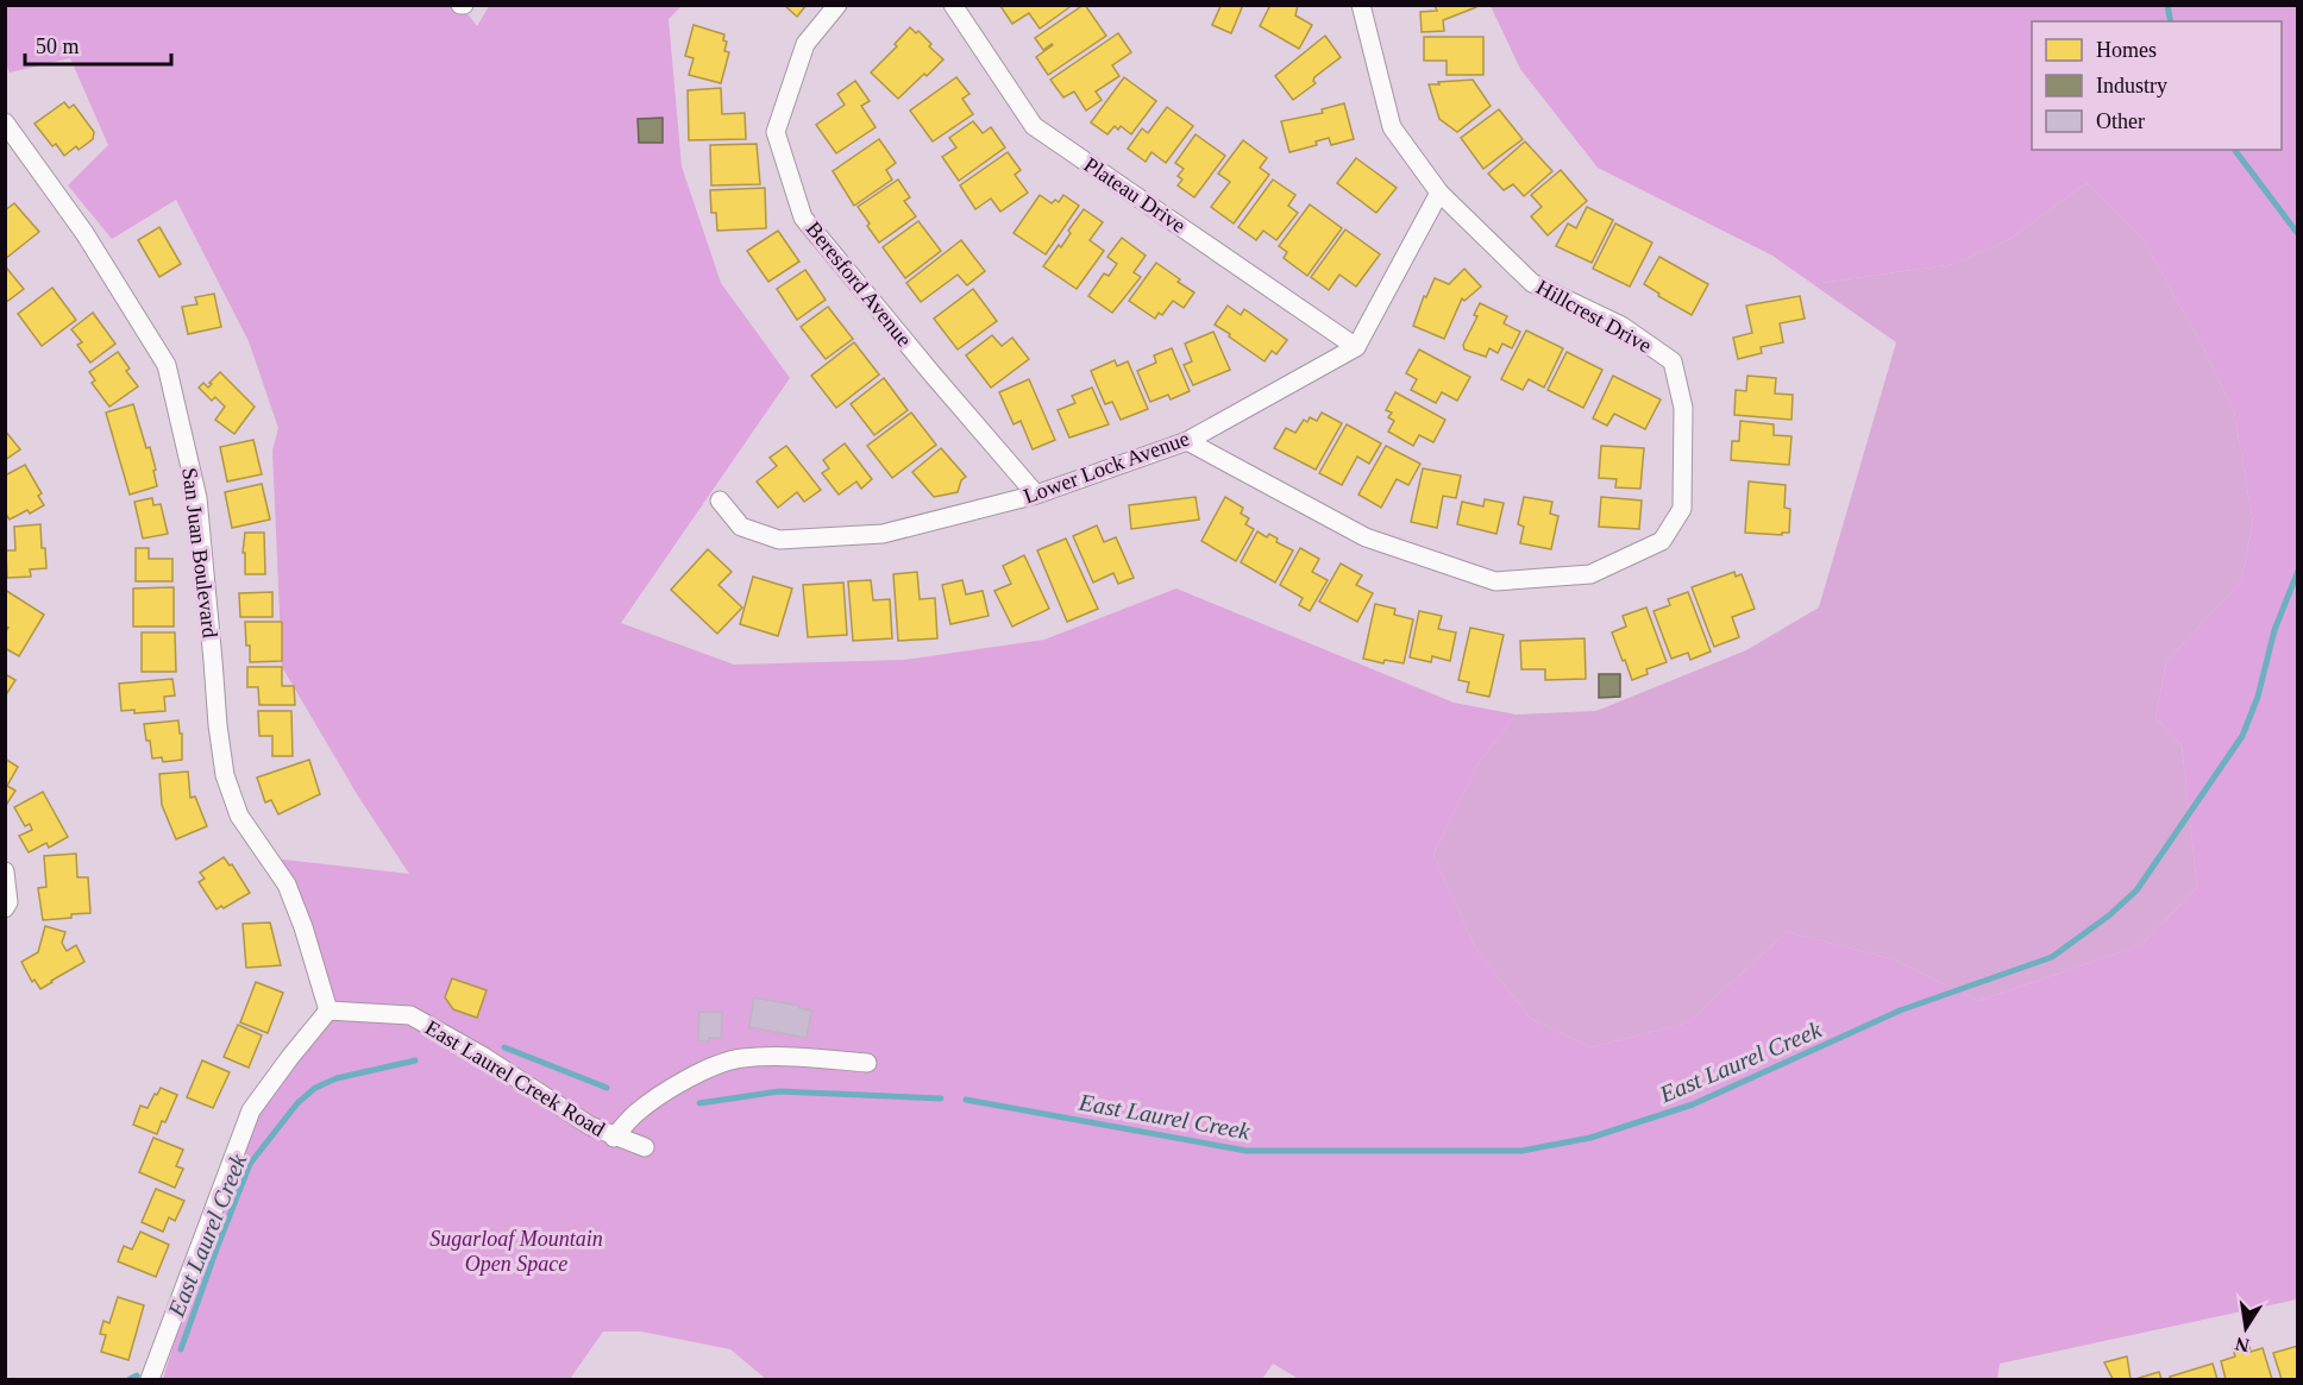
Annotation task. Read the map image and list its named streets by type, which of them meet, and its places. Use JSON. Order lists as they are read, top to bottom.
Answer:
{
  "streets": {
    "street": [
      "Plateau Drive",
      "Beresford Avenue",
      "Hillcrest Drive",
      "Lower Lock Avenue",
      "San Juan Boulevard",
      "East Laurel Creek Road"
    ]
  },
  "crossings": [
    ["Plateau Drive", "Lower Lock Avenue"],
    ["Beresford Avenue", "Lower Lock Avenue"],
    ["Hillcrest Drive", "Lower Lock Avenue"],
    ["San Juan Boulevard", "East Laurel Creek Road"]
  ],
  "water": ["East Laurel Creek"],
  "parks": ["Sugarloaf Mountain Open Space"],
  "legend": ["Homes", "Industry", "Other"],
  "scale_bar": "50 m",
  "north": "bottom"
}
